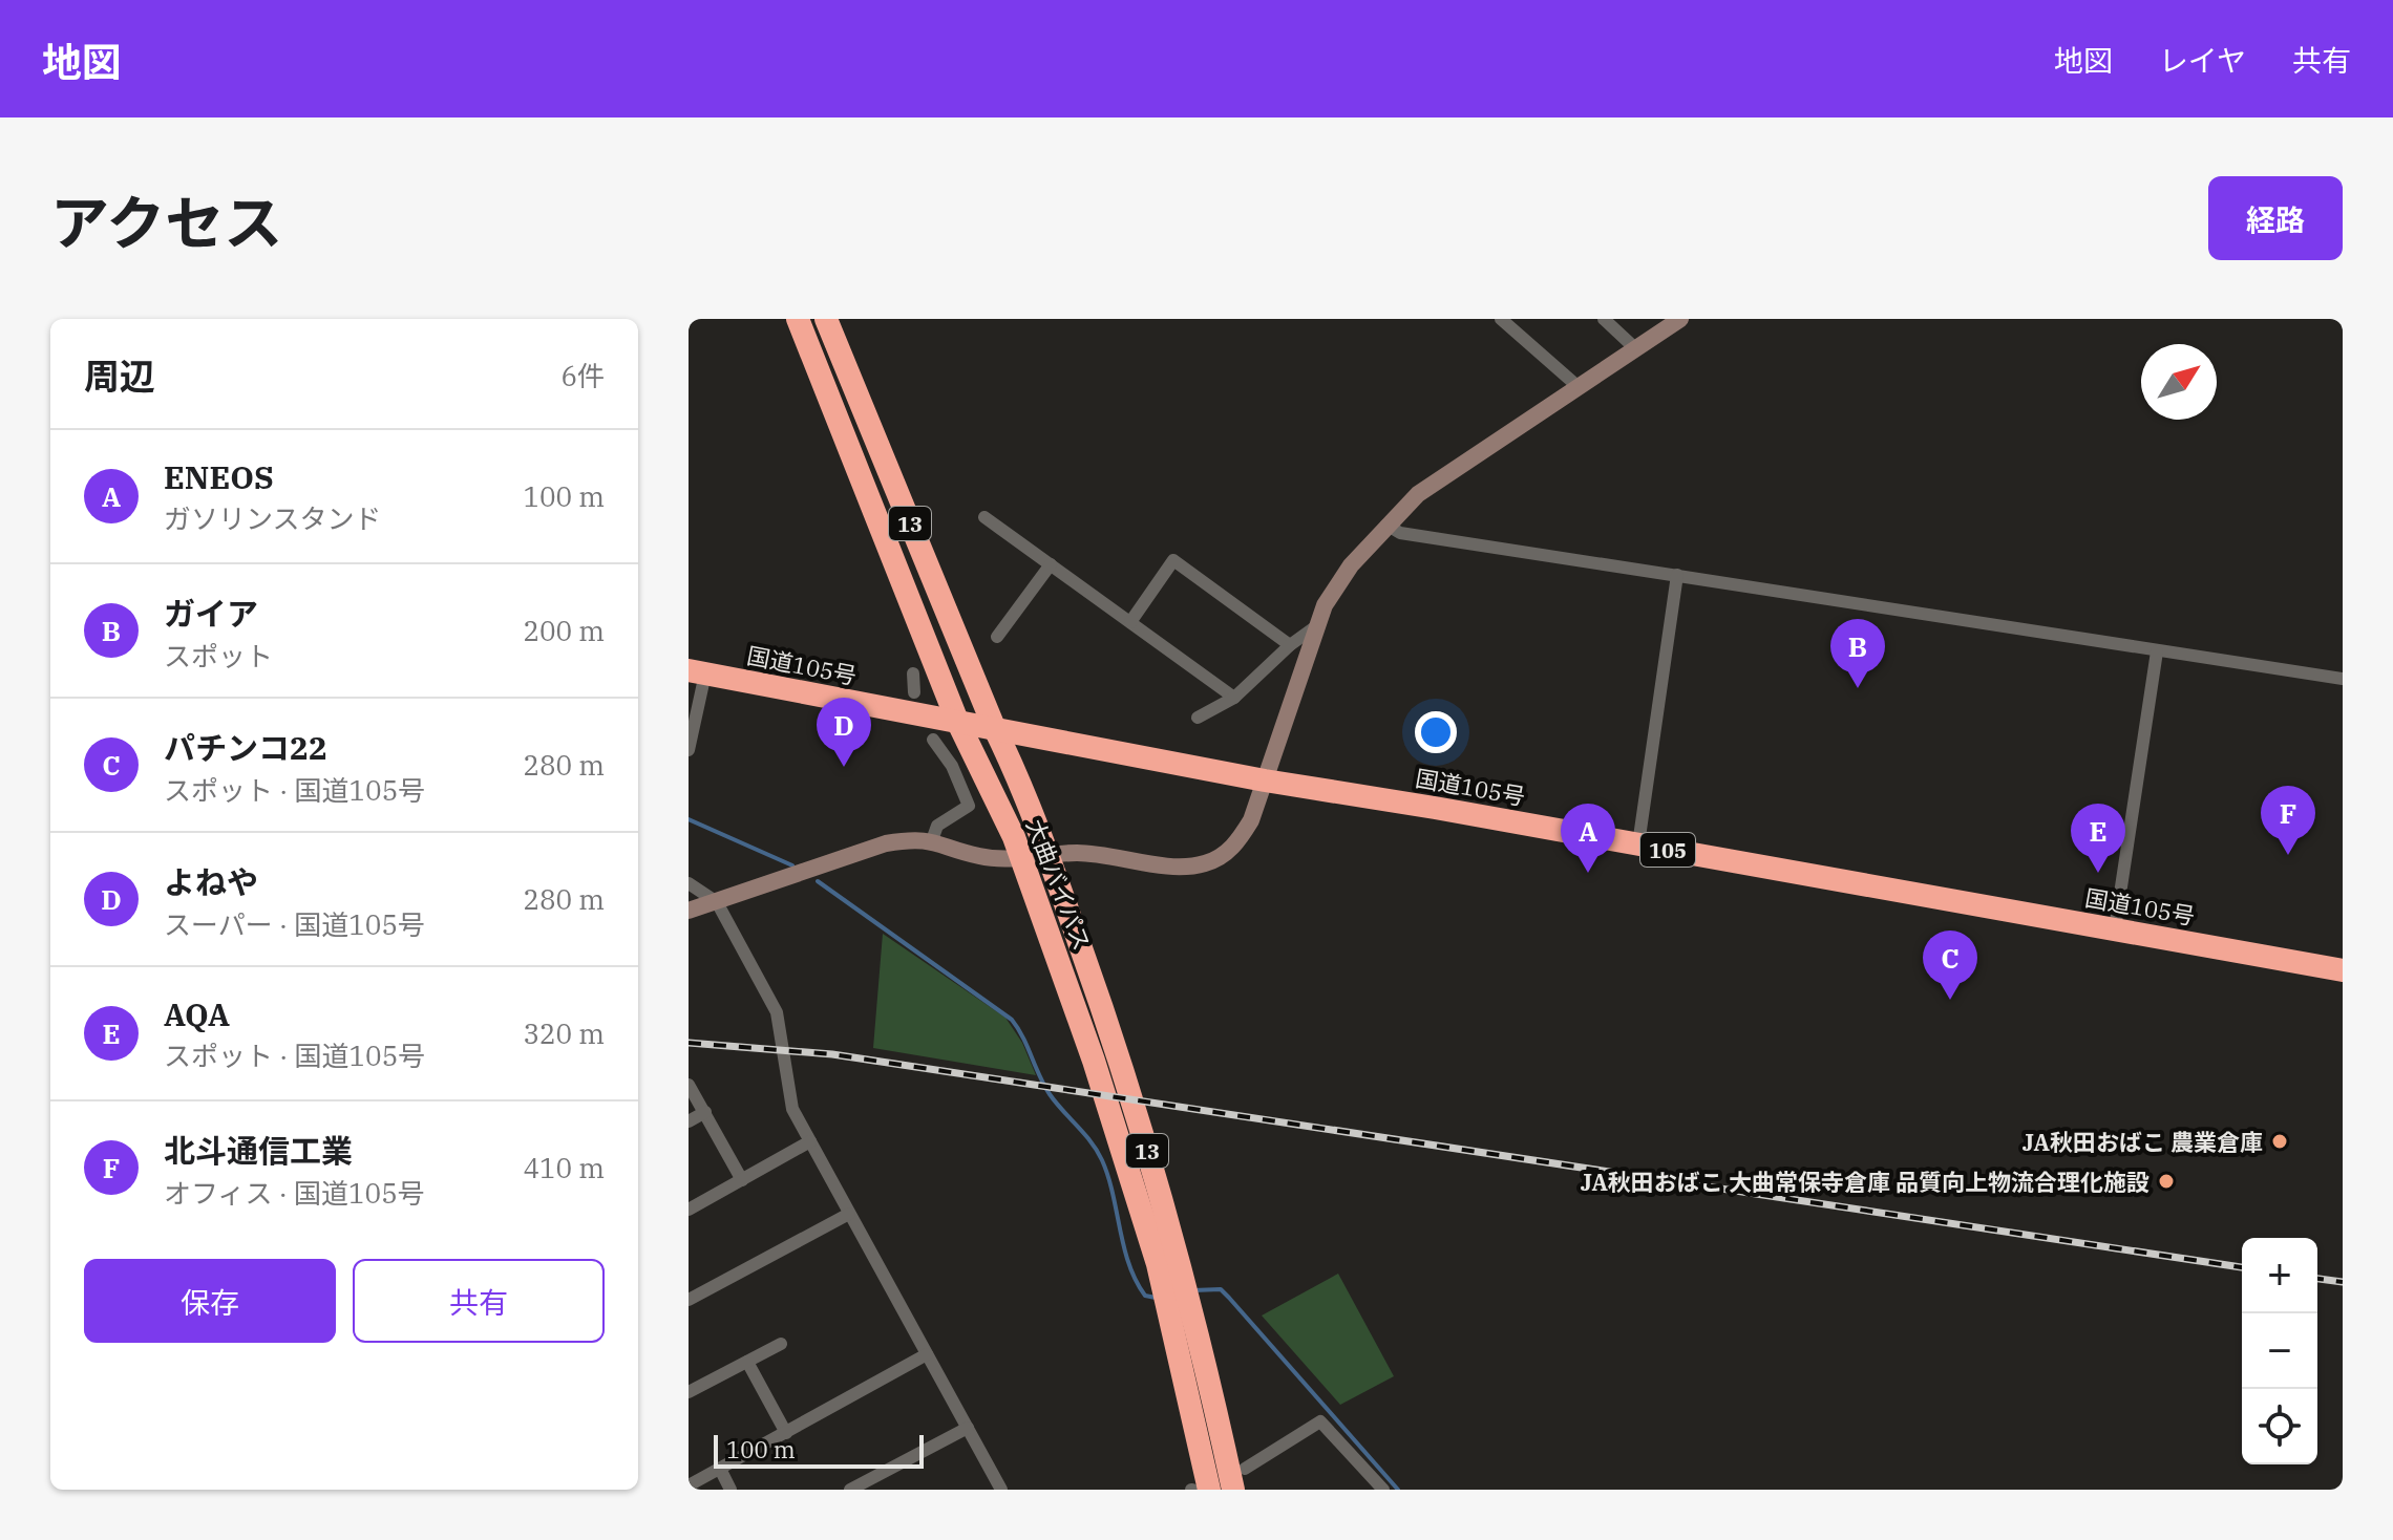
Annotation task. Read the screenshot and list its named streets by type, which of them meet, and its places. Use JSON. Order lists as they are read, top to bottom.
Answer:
{
  "streets": {
    "highway": [
      "13",
      "国道105号",
      "105",
      "大曲バイパス"
    ]
  },
  "crossings": [
    ["国道105号", "大曲バイパス"]
  ],
  "places": ["JA秋田おばこ 農業倉庫", "JA秋田おばこ 大曲常保寺倉庫 品質向上物流合理化施設"],
  "scale_bar": "100 m",
  "north": "top right",
  "page": {
    "header": "地図",
    "nav": ["地図", "レイヤ", "共有"],
    "title": "アクセス",
    "buttons": [
      "経路",
      ["保存", "共有"]
    ],
    "heading": ["周辺", "6件"],
    "list": [
      {
        "mark": "A",
        "name": "ENEOS",
        "note": "ガソリンスタンド",
        "value": "100 m"
      },
      {
        "mark": "B",
        "name": "ガイア",
        "note": "スポット",
        "value": "200 m"
      },
      {
        "mark": "C",
        "name": "パチンコ22",
        "note": "スポット · 国道105号",
        "value": "280 m"
      },
      {
        "mark": "D",
        "name": "よねや",
        "note": "スーパー · 国道105号",
        "value": "280 m"
      },
      {
        "mark": "E",
        "name": "AQA",
        "note": "スポット · 国道105号",
        "value": "320 m"
      },
      {
        "mark": "F",
        "name": "北斗通信工業",
        "note": "オフィス · 国道105号",
        "value": "410 m"
      }
    ],
    "pins": [
      "B",
      "D",
      "F",
      "A",
      "E",
      "C"
    ],
    "map_buttons": ["+", "−"],
    "scale": "100 m"
  }
}
